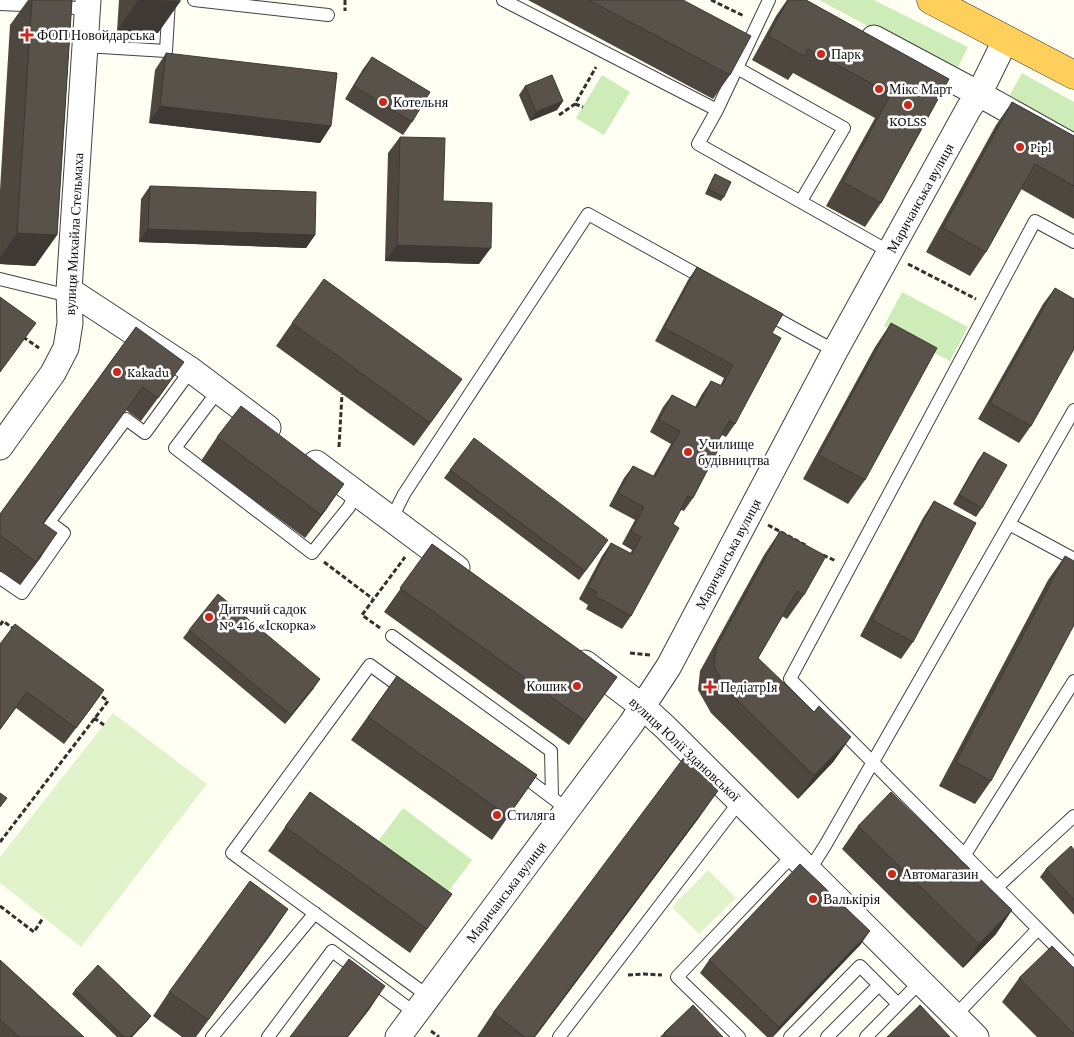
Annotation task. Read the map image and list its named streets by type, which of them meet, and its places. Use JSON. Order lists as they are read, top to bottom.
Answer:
{
  "streets": {
    "street": ["Маричанська вулиця", "вулиця Михайла Стельмаха", "вулиця Юлії Здановської"]
  },
  "crossings": [
    ["Маричанська вулиця", "вулиця Юлії Здановської"]
  ],
  "places": {
    "health": ["ФОП Новойдарська", "ПедіатрІя"],
    "other": [
      "Парк",
      "Мікс Март",
      "Котельня",
      "KOLSS",
      "Pipl",
      "Kakadu",
      "Училище будівництва",
      "Дитячий садок № 416 «Іскорка»",
      "Кошик",
      "Стиляга",
      "Автомагазин",
      "Валькірія"
    ]
  }
}
